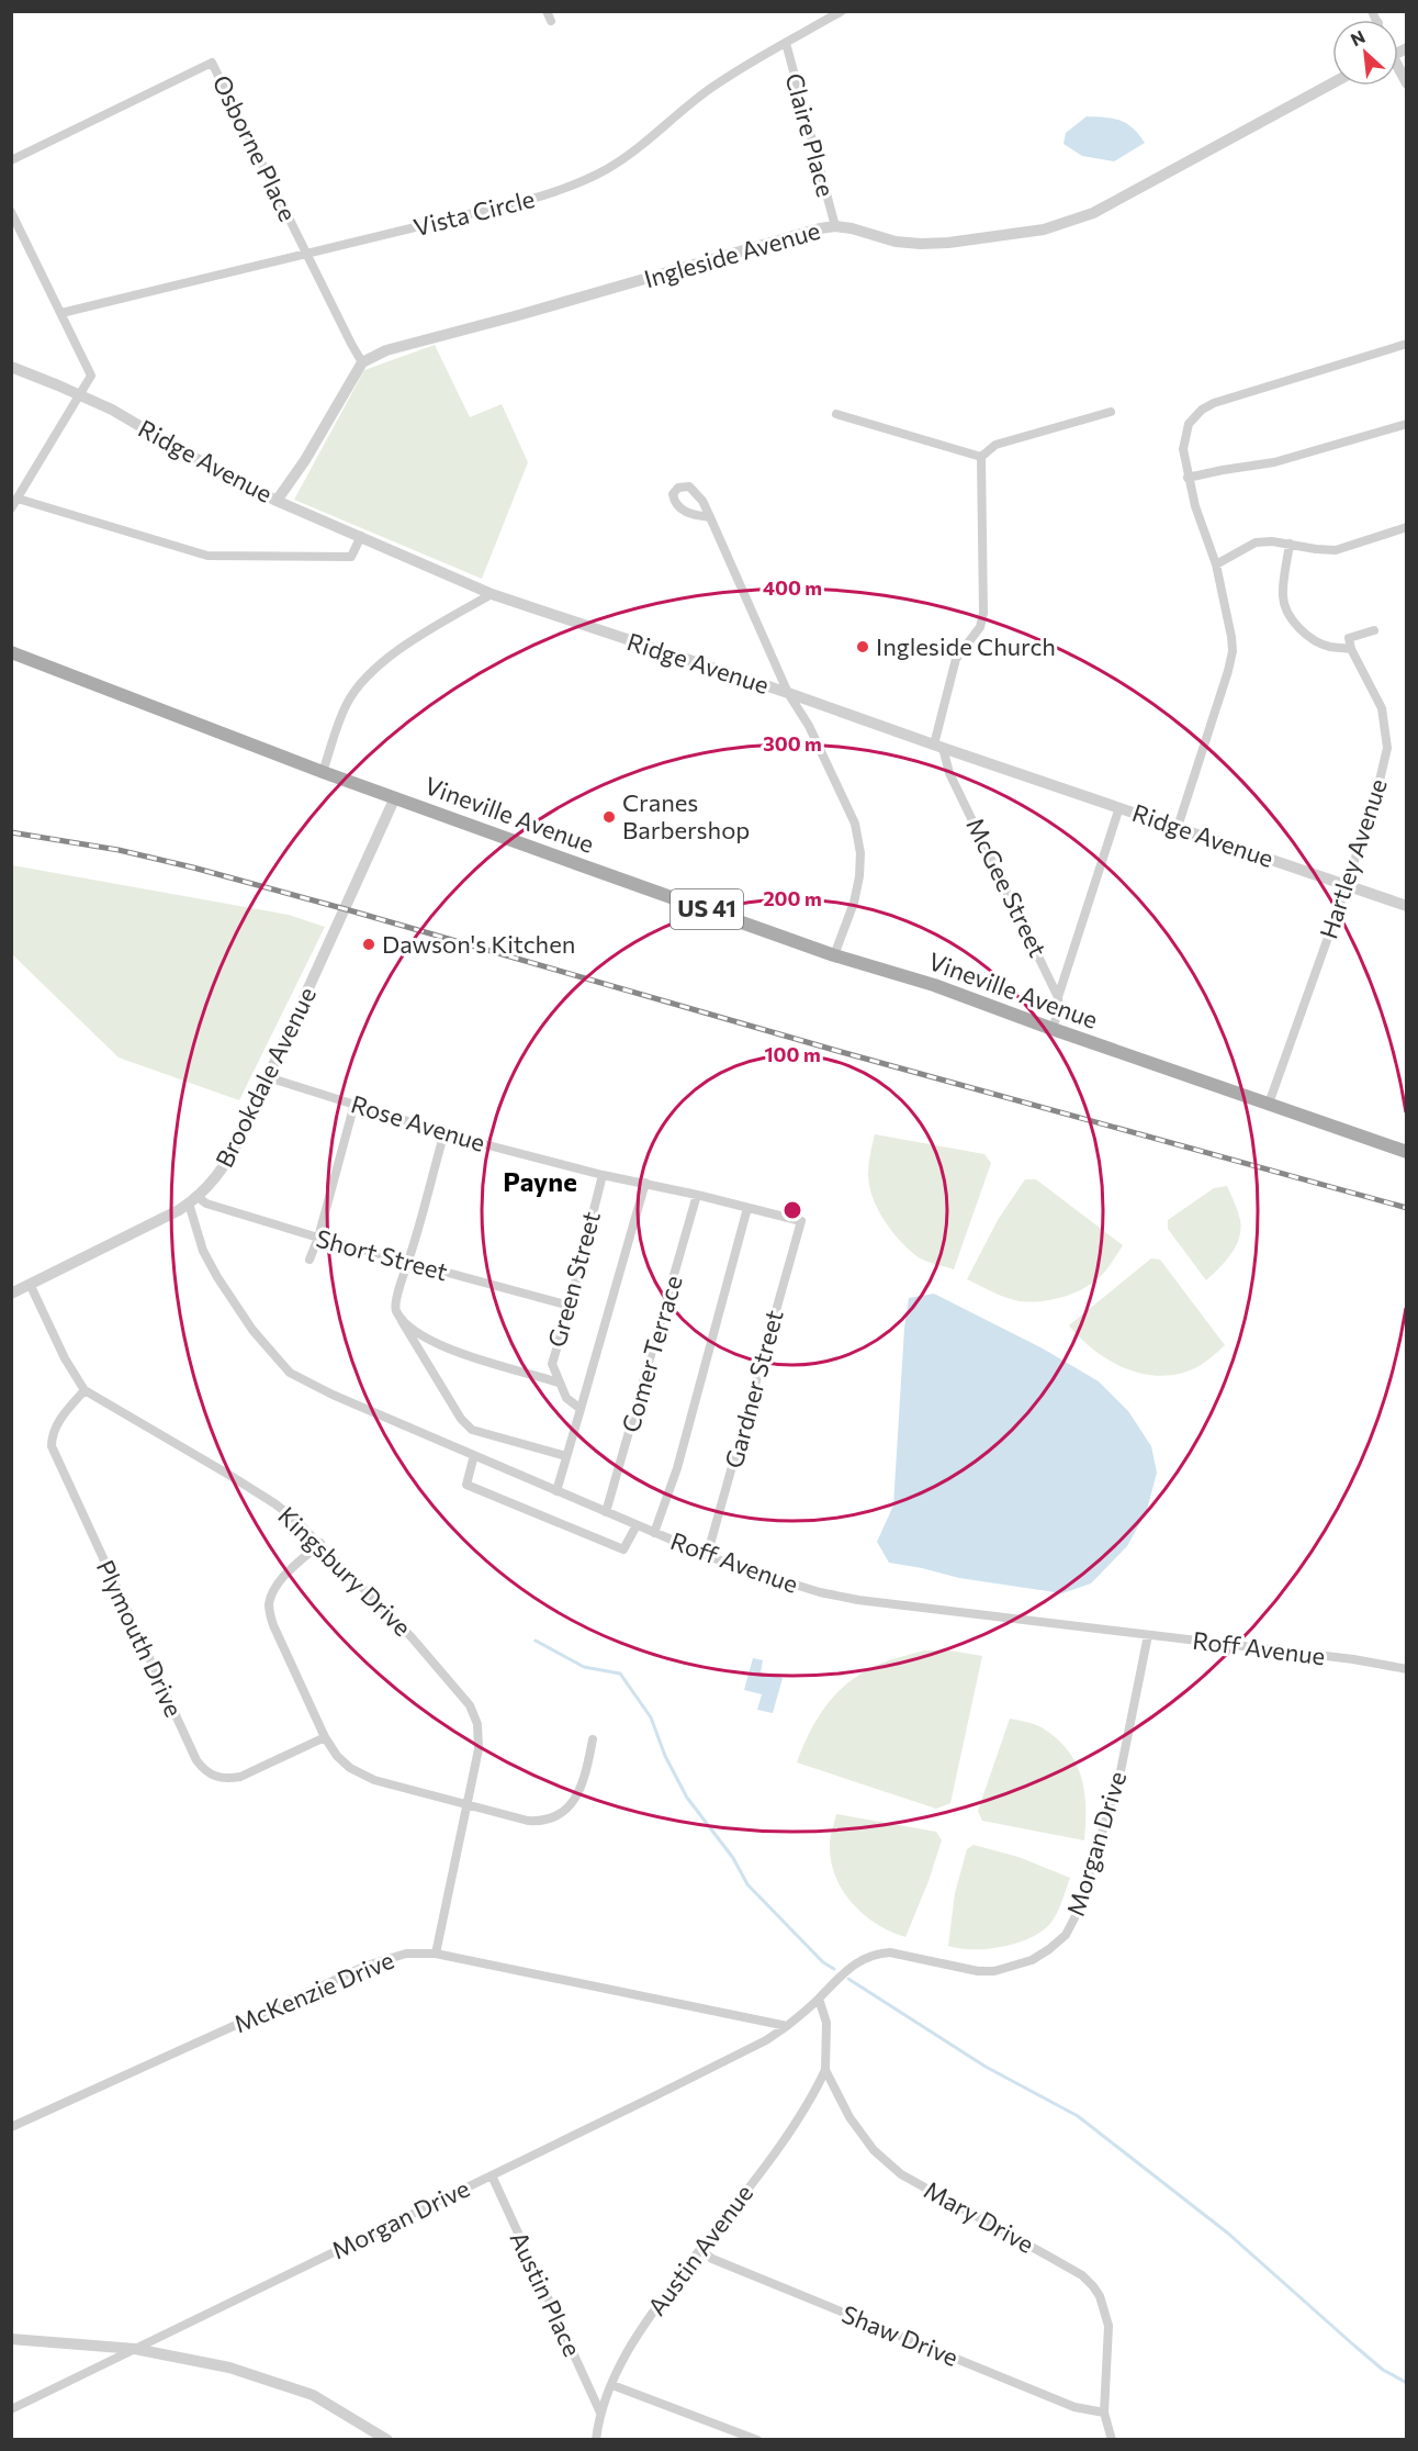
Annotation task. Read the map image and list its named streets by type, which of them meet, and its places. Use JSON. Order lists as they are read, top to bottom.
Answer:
{
  "streets": {
    "main road": ["Vineville Avenue", "US 41"],
    "street": [
      "Claire Place",
      "Osborne Place",
      "Vista Circle",
      "Ingleside Avenue",
      "Ridge Avenue",
      "Hartley Avenue",
      "McGee Street",
      "Brookdale Avenue",
      "Rose Avenue",
      "Short Street",
      "Green Street",
      "Comer Terrace",
      "Gardner Street",
      "Roff Avenue",
      "Kingsbury Drive",
      "Plymouth Drive",
      "Morgan Drive",
      "McKenzie Drive",
      "Mary Drive",
      "Austin Avenue",
      "Austin Place",
      "Shaw Drive"
    ]
  },
  "crossings": [
    ["Claire Place", "Vista Circle"],
    ["Claire Place", "Ingleside Avenue"],
    ["Osborne Place", "Vista Circle"],
    ["Osborne Place", "Ingleside Avenue"],
    ["Ridge Avenue", "Hartley Avenue"],
    ["Ridge Avenue", "McGee Street"],
    ["Vineville Avenue", "Hartley Avenue"],
    ["Vineville Avenue", "Brookdale Avenue"],
    ["Brookdale Avenue", "Rose Avenue"],
    ["Brookdale Avenue", "Short Street"],
    ["Brookdale Avenue", "Roff Avenue"],
    ["Brookdale Avenue", "Kingsbury Drive"],
    ["Rose Avenue", "Green Street"],
    ["Rose Avenue", "Comer Terrace"],
    ["Rose Avenue", "Gardner Street"],
    ["Short Street", "Green Street"],
    ["Short Street", "Roff Avenue"],
    ["Comer Terrace", "Roff Avenue"],
    ["Gardner Street", "Roff Avenue"],
    ["Roff Avenue", "Morgan Drive"],
    ["Kingsbury Drive", "Plymouth Drive"],
    ["Kingsbury Drive", "McKenzie Drive"],
    ["Morgan Drive", "McKenzie Drive"],
    ["Morgan Drive", "Austin Place"],
    ["Mary Drive", "Austin Avenue"],
    ["Mary Drive", "Shaw Drive"],
    ["Austin Avenue", "Austin Place"],
    ["Austin Avenue", "Shaw Drive"]
  ],
  "districts": ["Payne"],
  "places": ["Ingleside Church", "Cranes Barbershop", "Dawson's Kitchen"],
  "north": "top left",
  "rings": [
    "400 m",
    "300 m",
    "200 m",
    "100 m"
  ]
}
